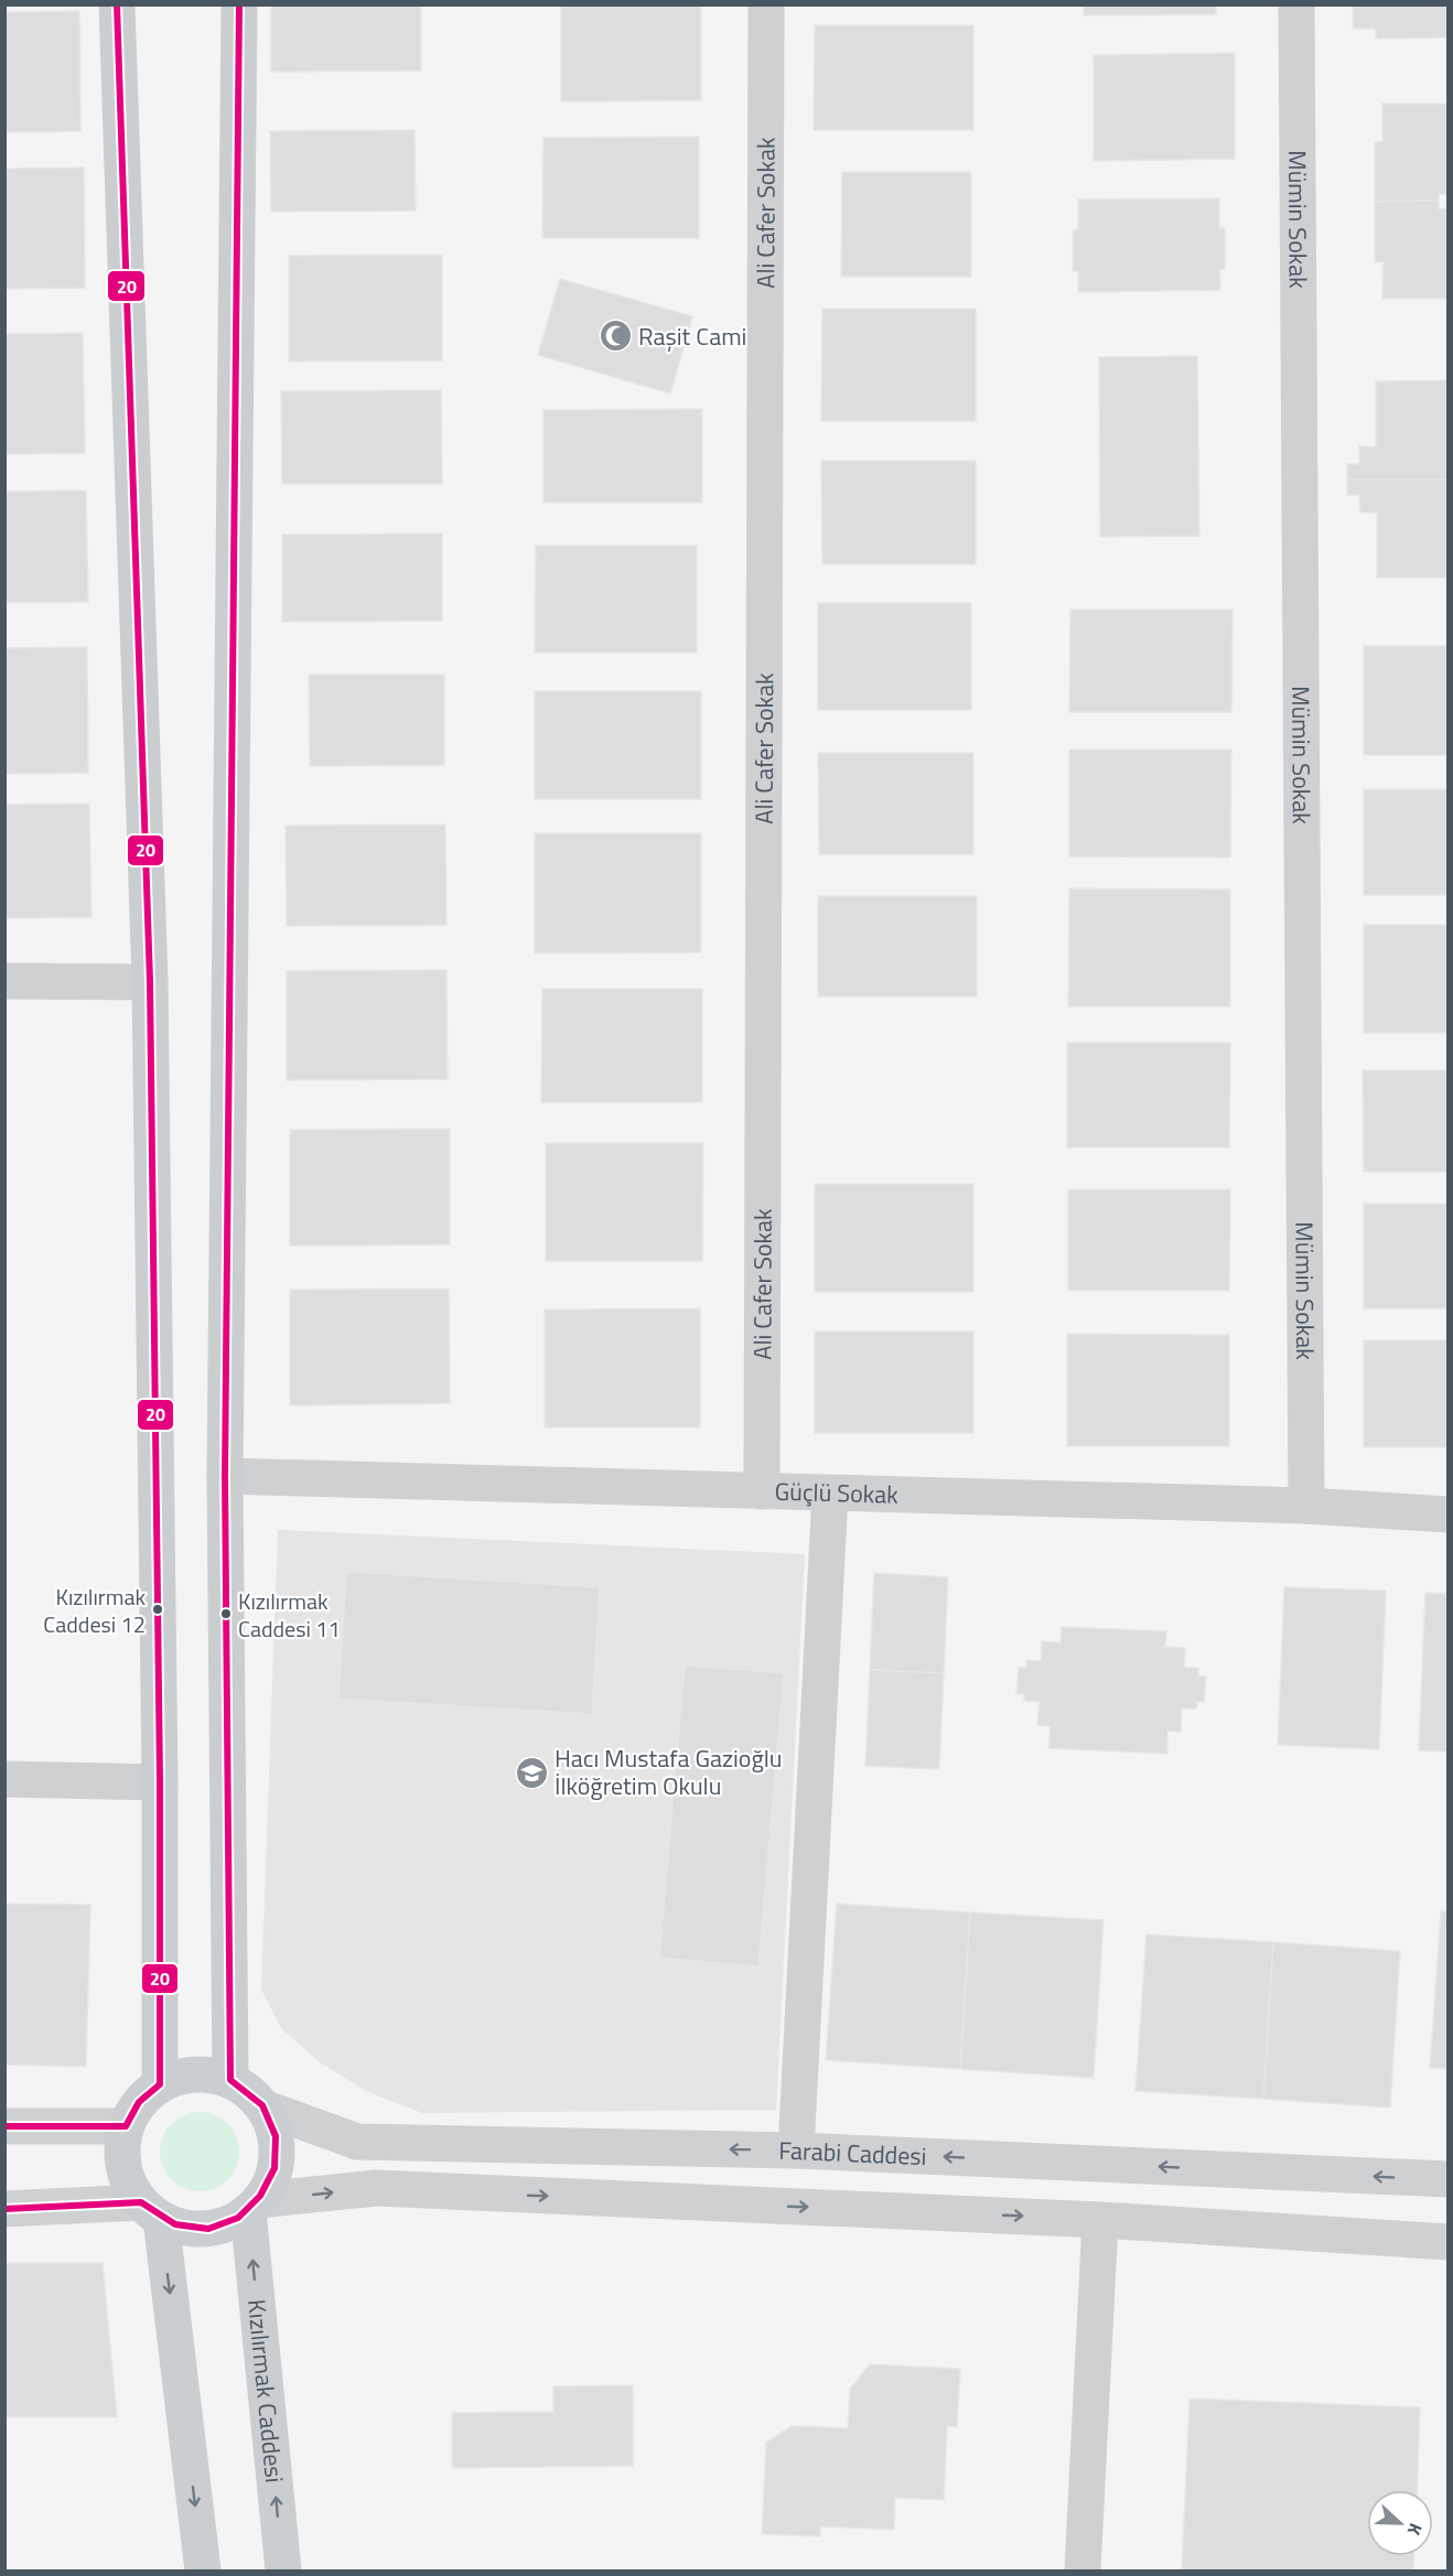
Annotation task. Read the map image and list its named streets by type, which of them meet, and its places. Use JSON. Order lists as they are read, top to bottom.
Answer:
{
  "streets": {
    "main road": ["Kızılırmak Caddesi"],
    "street": [
      "Ali Cafer Sokak",
      "Mümin Sokak",
      "Güçlü Sokak",
      "Farabi Caddesi"
    ]
  },
  "crossings": [
    ["Ali Cafer Sokak", "Güçlü Sokak"],
    ["Mümin Sokak", "Güçlü Sokak"],
    ["Farabi Caddesi", "Kızılırmak Caddesi"]
  ],
  "places": {
    "mosque": ["Raşit Cami"],
    "other": ["Kızılırmak Caddesi 12", "Kızılırmak Caddesi 11"],
    "school or university": ["Hacı Mustafa Gazioğlu İlköğretim Okulu"]
  },
  "lines": ["transit line 20"],
  "north": "right"
}
